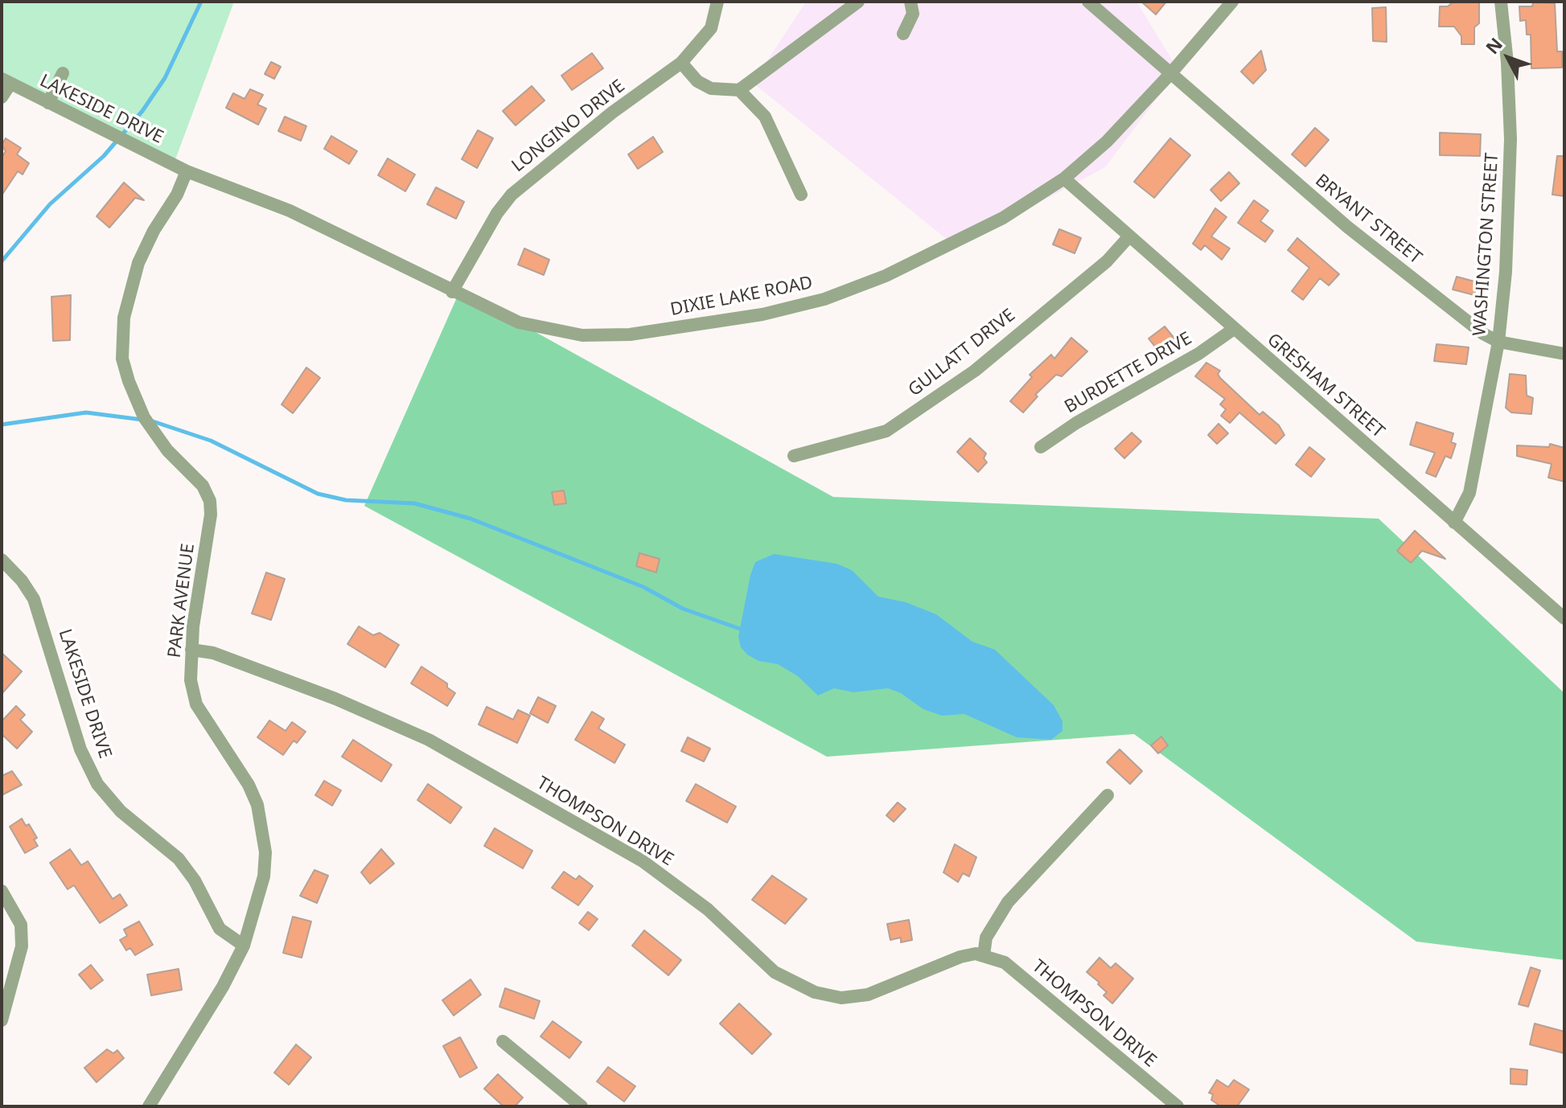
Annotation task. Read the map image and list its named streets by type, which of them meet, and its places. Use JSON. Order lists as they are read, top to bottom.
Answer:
{
  "streets": {
    "street": [
      "LAKESIDE DRIVE",
      "LONGINO DRIVE",
      "BRYANT STREET",
      "WASHINGTON STREET",
      "DIXIE LAKE ROAD",
      "GULLATT DRIVE",
      "BURDETTE DRIVE",
      "GRESHAM STREET",
      "PARK AVENUE",
      "THOMPSON DRIVE"
    ]
  },
  "crossings": [
    ["LAKESIDE DRIVE", "DIXIE LAKE ROAD"],
    ["LAKESIDE DRIVE", "PARK AVENUE"],
    ["LONGINO DRIVE", "DIXIE LAKE ROAD"],
    ["BRYANT STREET", "WASHINGTON STREET"],
    ["BRYANT STREET", "DIXIE LAKE ROAD"],
    ["WASHINGTON STREET", "GRESHAM STREET"],
    ["DIXIE LAKE ROAD", "GRESHAM STREET"],
    ["DIXIE LAKE ROAD", "PARK AVENUE"],
    ["GULLATT DRIVE", "GRESHAM STREET"],
    ["BURDETTE DRIVE", "GRESHAM STREET"],
    ["PARK AVENUE", "THOMPSON DRIVE"]
  ],
  "north": "top left"
}
